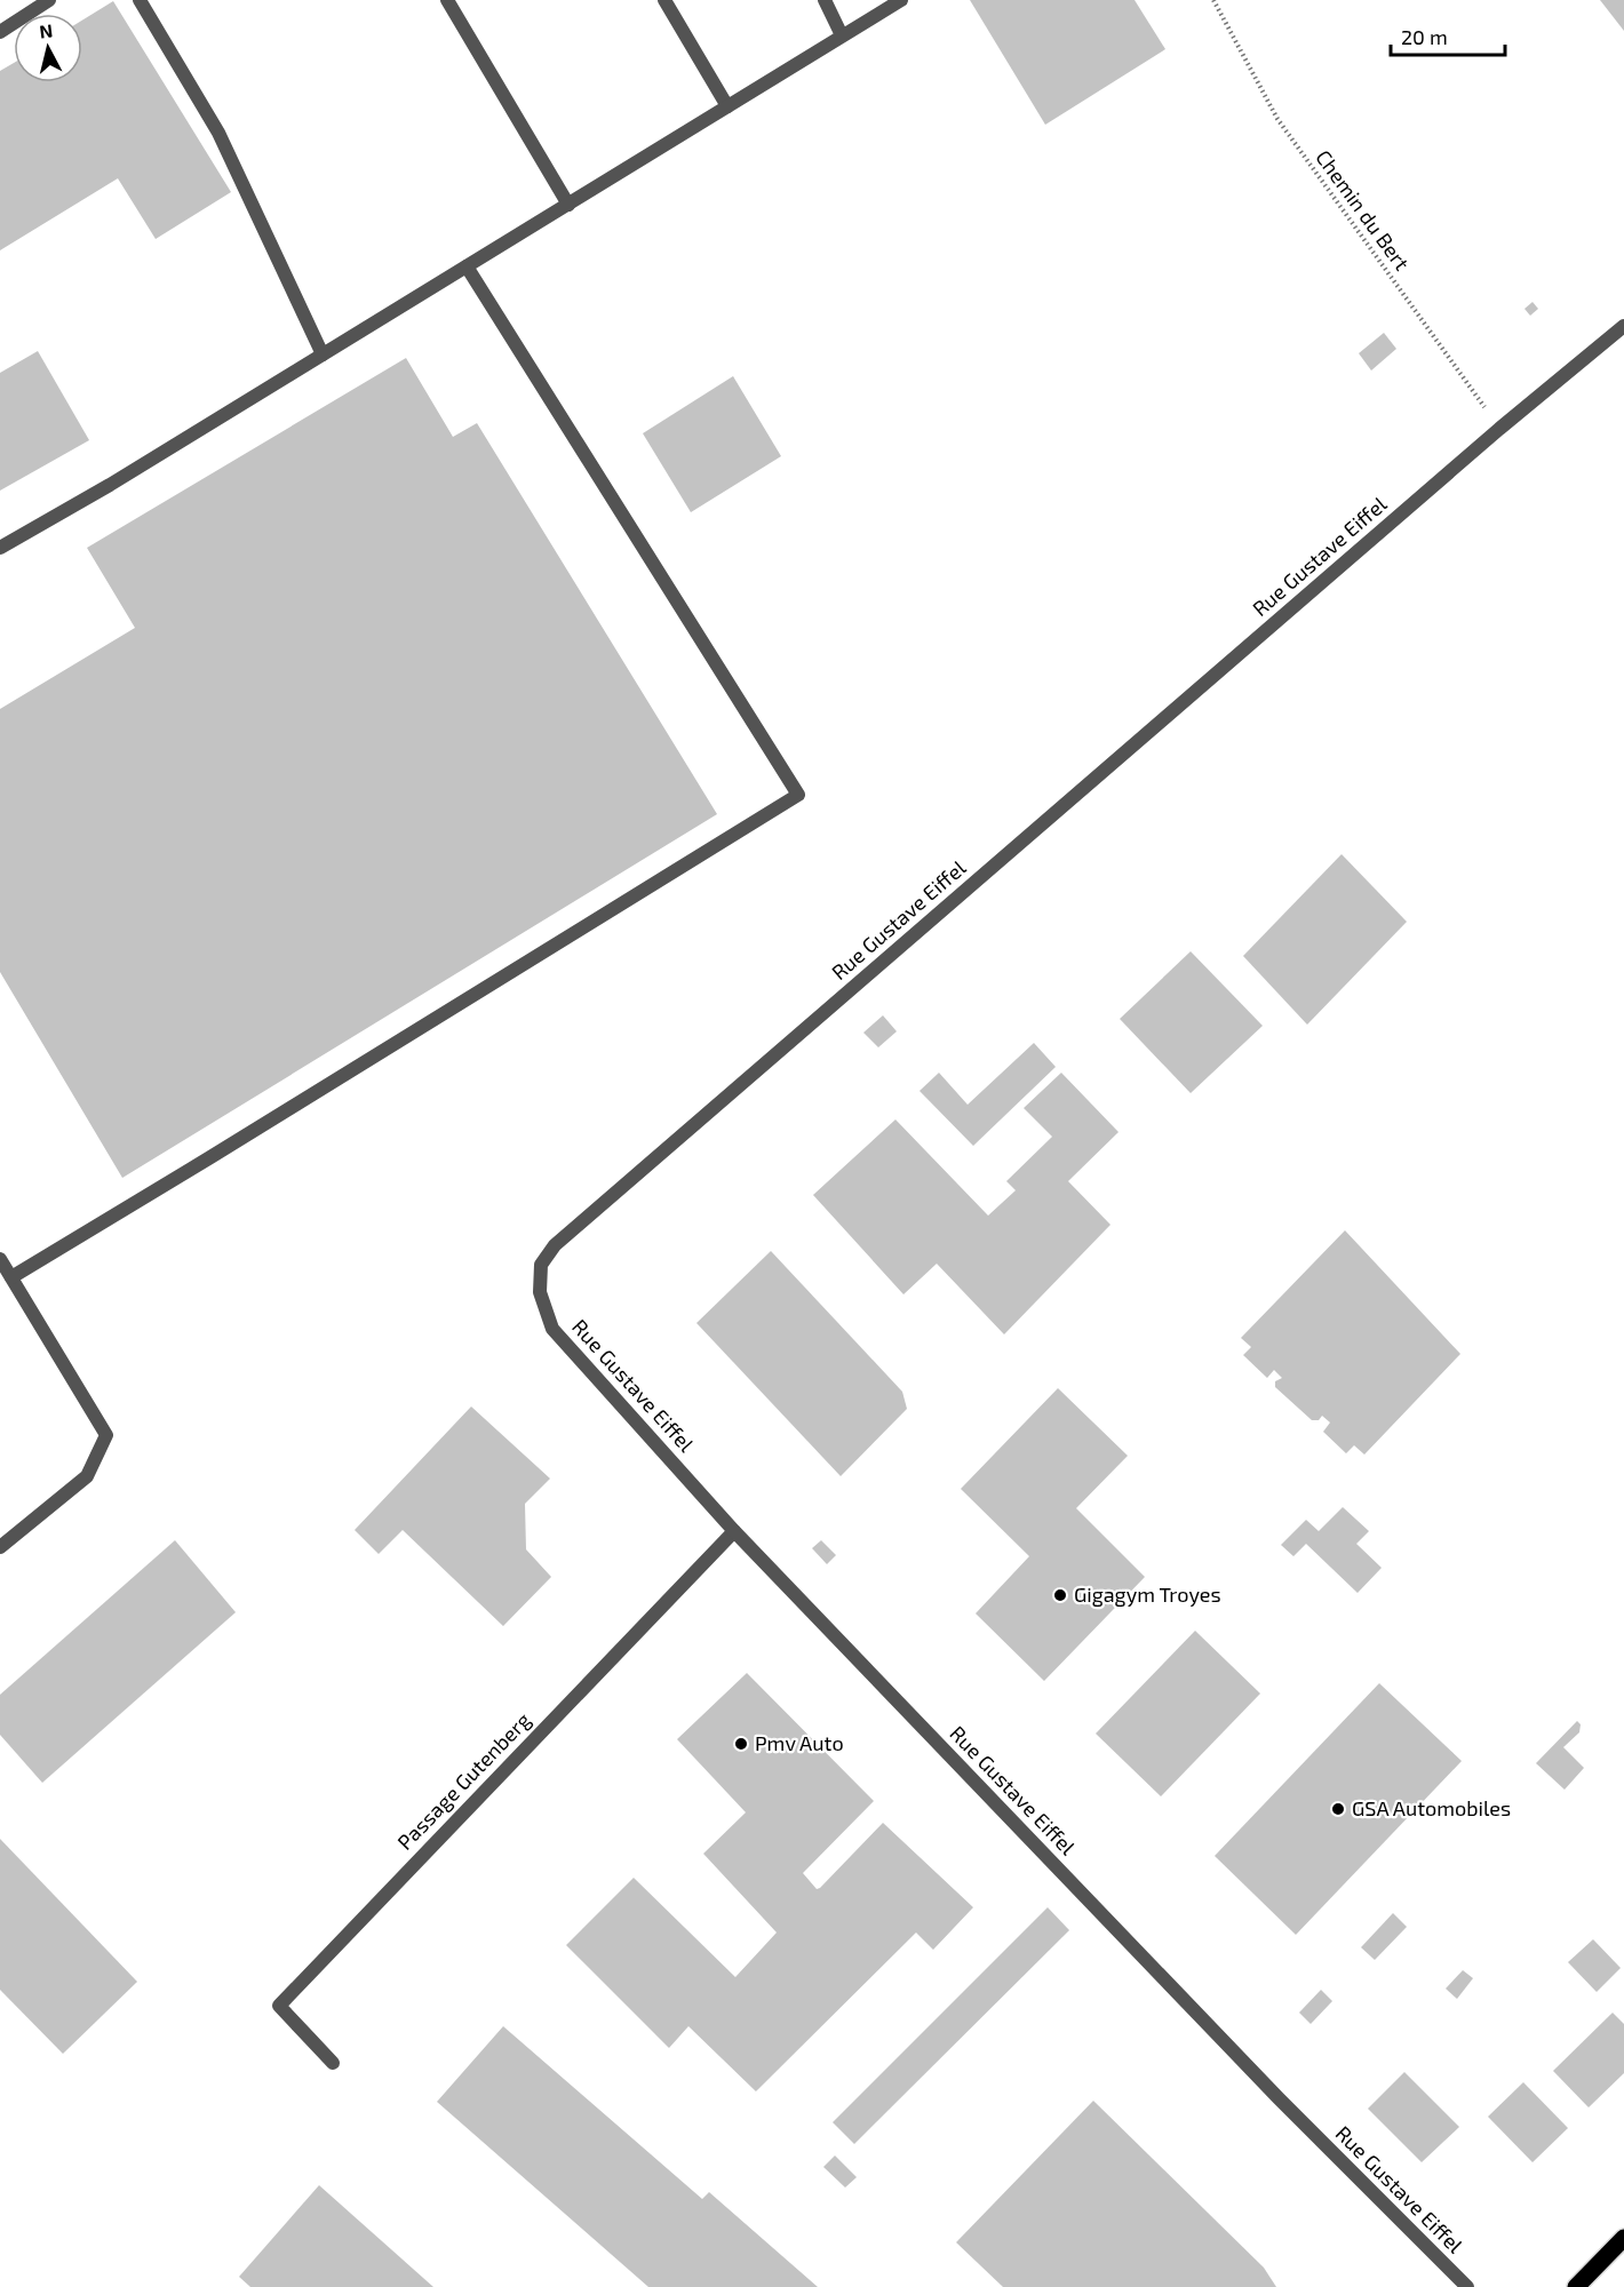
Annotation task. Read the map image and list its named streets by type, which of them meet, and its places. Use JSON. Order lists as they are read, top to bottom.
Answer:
{
  "streets": {
    "street": ["Rue Gustave Eiffel", "Passage Gutenberg"],
    "path": ["Chemin du Bert"]
  },
  "crossings": [
    ["Chemin du Bert", "Rue Gustave Eiffel"],
    ["Rue Gustave Eiffel", "Passage Gutenberg"]
  ],
  "places": ["Gigagym Troyes", "Pmv Auto", "GSA Automobiles"],
  "scale_bar": "20 m",
  "north": "top"
}
